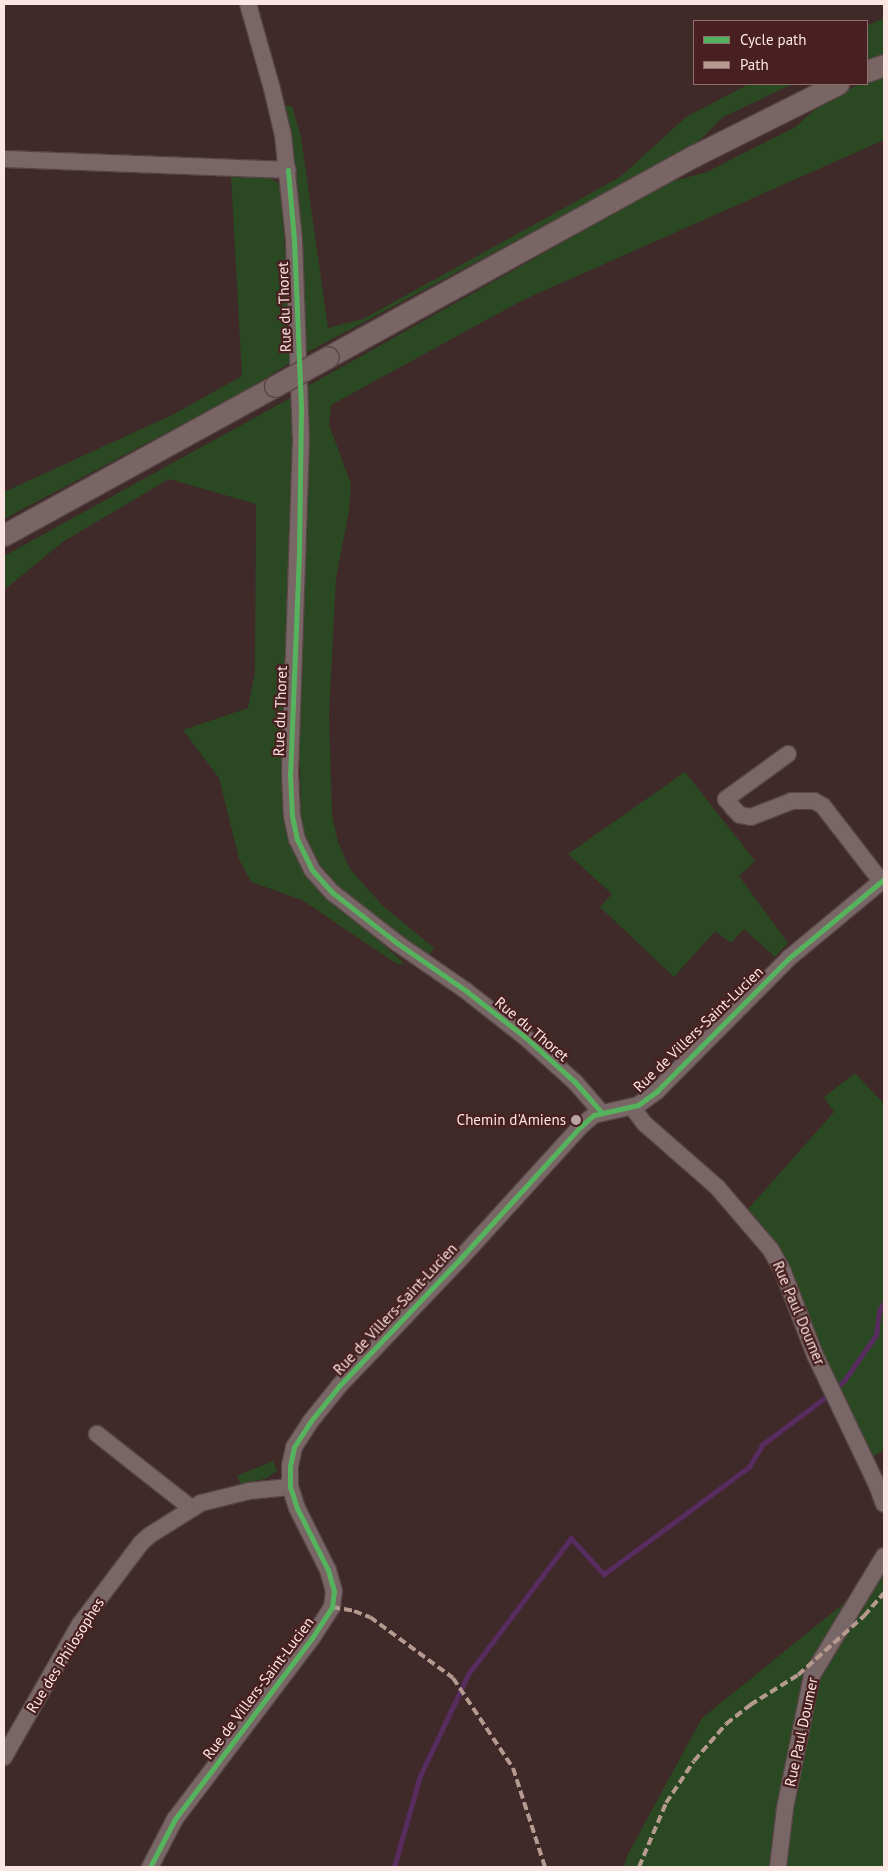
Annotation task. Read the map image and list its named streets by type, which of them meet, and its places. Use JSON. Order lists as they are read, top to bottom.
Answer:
{
  "streets": {
    "street": [
      "Rue du Thoret",
      "Rue de Villers-Saint-Lucien",
      "Rue Paul Doumer",
      "Rue des Philosophes"
    ]
  },
  "crossings": [
    ["Rue du Thoret", "Rue de Villers-Saint-Lucien"],
    ["Rue de Villers-Saint-Lucien", "Rue Paul Doumer"],
    ["Rue de Villers-Saint-Lucien", "Rue des Philosophes"]
  ],
  "places": ["Chemin d'Amiens"],
  "legend": ["Cycle path", "Path"]
}
